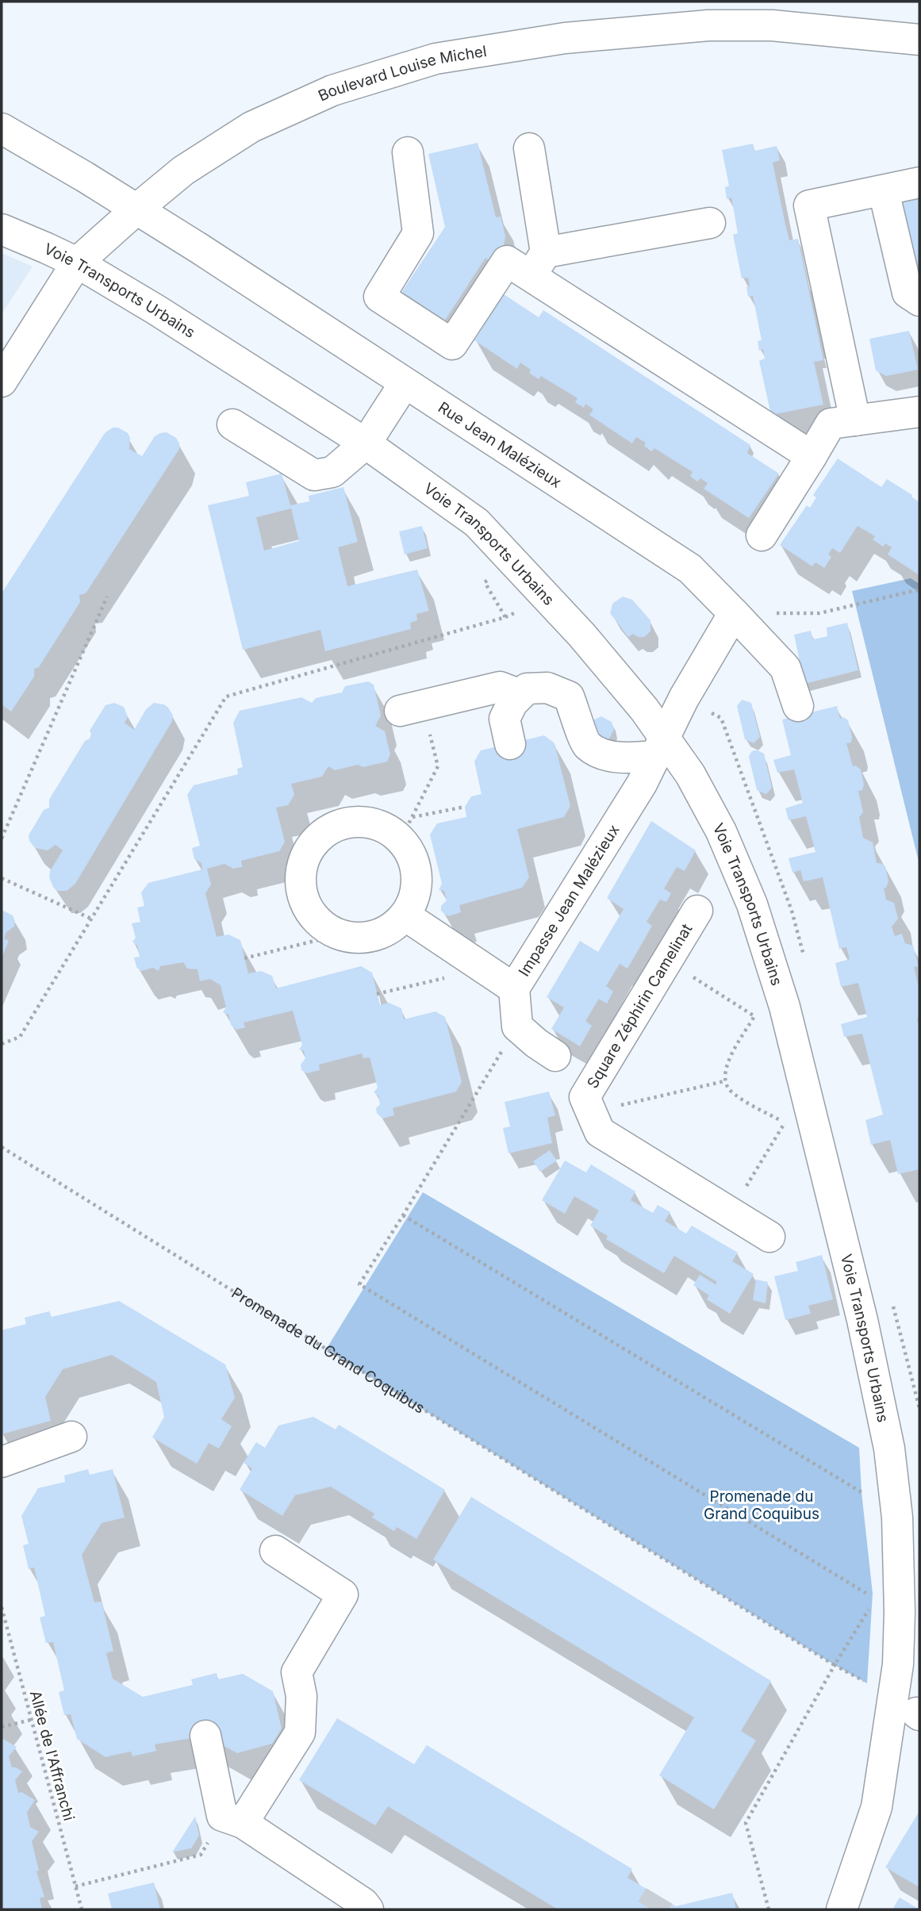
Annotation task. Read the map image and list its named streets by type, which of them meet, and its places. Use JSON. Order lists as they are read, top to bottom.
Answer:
{
  "streets": {
    "street": [
      "Boulevard Louise Michel",
      "Voie Transports Urbains",
      "Rue Jean Malézieux",
      "Impasse Jean Malézieux",
      "Square Zéphirin Camelinat"
    ],
    "path": ["Promenade du Grand Coquibus", "Allée de l'Affranchi"]
  },
  "crossings": [
    ["Boulevard Louise Michel", "Voie Transports Urbains"],
    ["Boulevard Louise Michel", "Rue Jean Malézieux"],
    ["Voie Transports Urbains", "Impasse Jean Malézieux"]
  ],
  "parks": ["Promenade du Grand Coquibus"]
}
